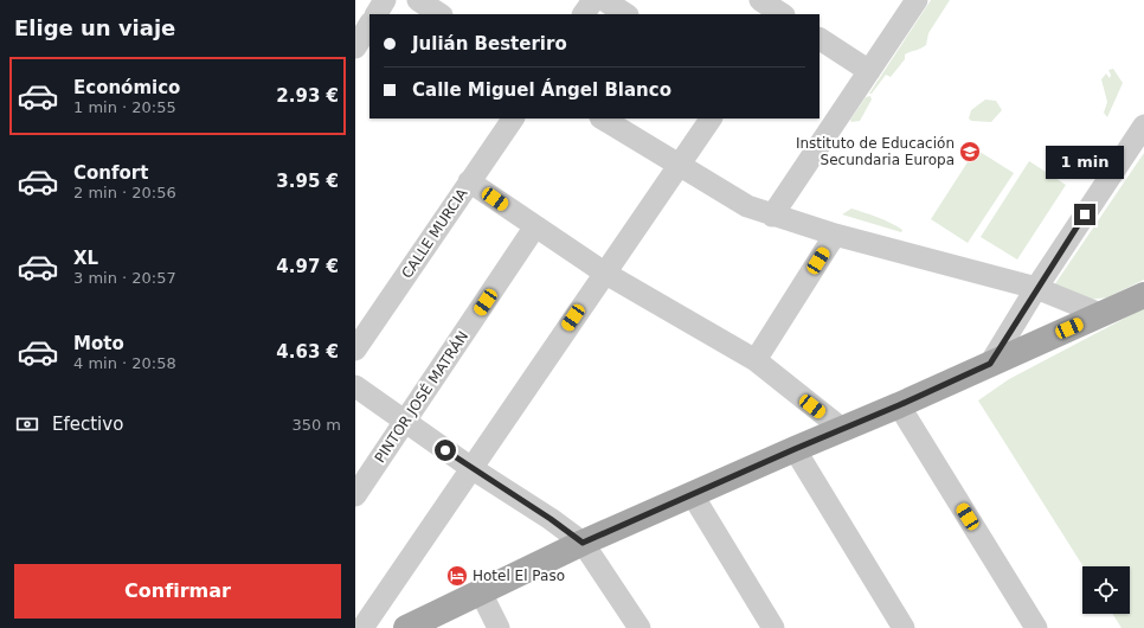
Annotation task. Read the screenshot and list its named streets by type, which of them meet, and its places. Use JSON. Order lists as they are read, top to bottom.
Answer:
{
  "streets": {
    "street": ["CALLE MURCIA", "PINTOR JOSÉ MATRÁN"]
  },
  "places": {
    "school or university": ["Instituto de Educación Secundaria Europa"],
    "hotel": ["Hotel El Paso"]
  },
  "page": {
    "heading": "Elige un viaje",
    "banner": ["Julián Besteriro", "Calle Miguel Ángel Blanco"],
    "list": [
      {
        "name": "Económico",
        "note": "1 min · 20:55",
        "value": "2.93 €"
      },
      {
        "name": "Confort",
        "note": "2 min · 20:56",
        "value": "3.95 €"
      },
      {
        "name": "XL",
        "note": "3 min · 20:57",
        "value": "4.97 €"
      },
      {
        "name": "Moto",
        "note": "4 min · 20:58",
        "value": "4.63 €"
      }
    ],
    "bubble": "1 min",
    "pay": ["Efectivo", "350 m"],
    "buttons": "Confirmar"
  }
}
